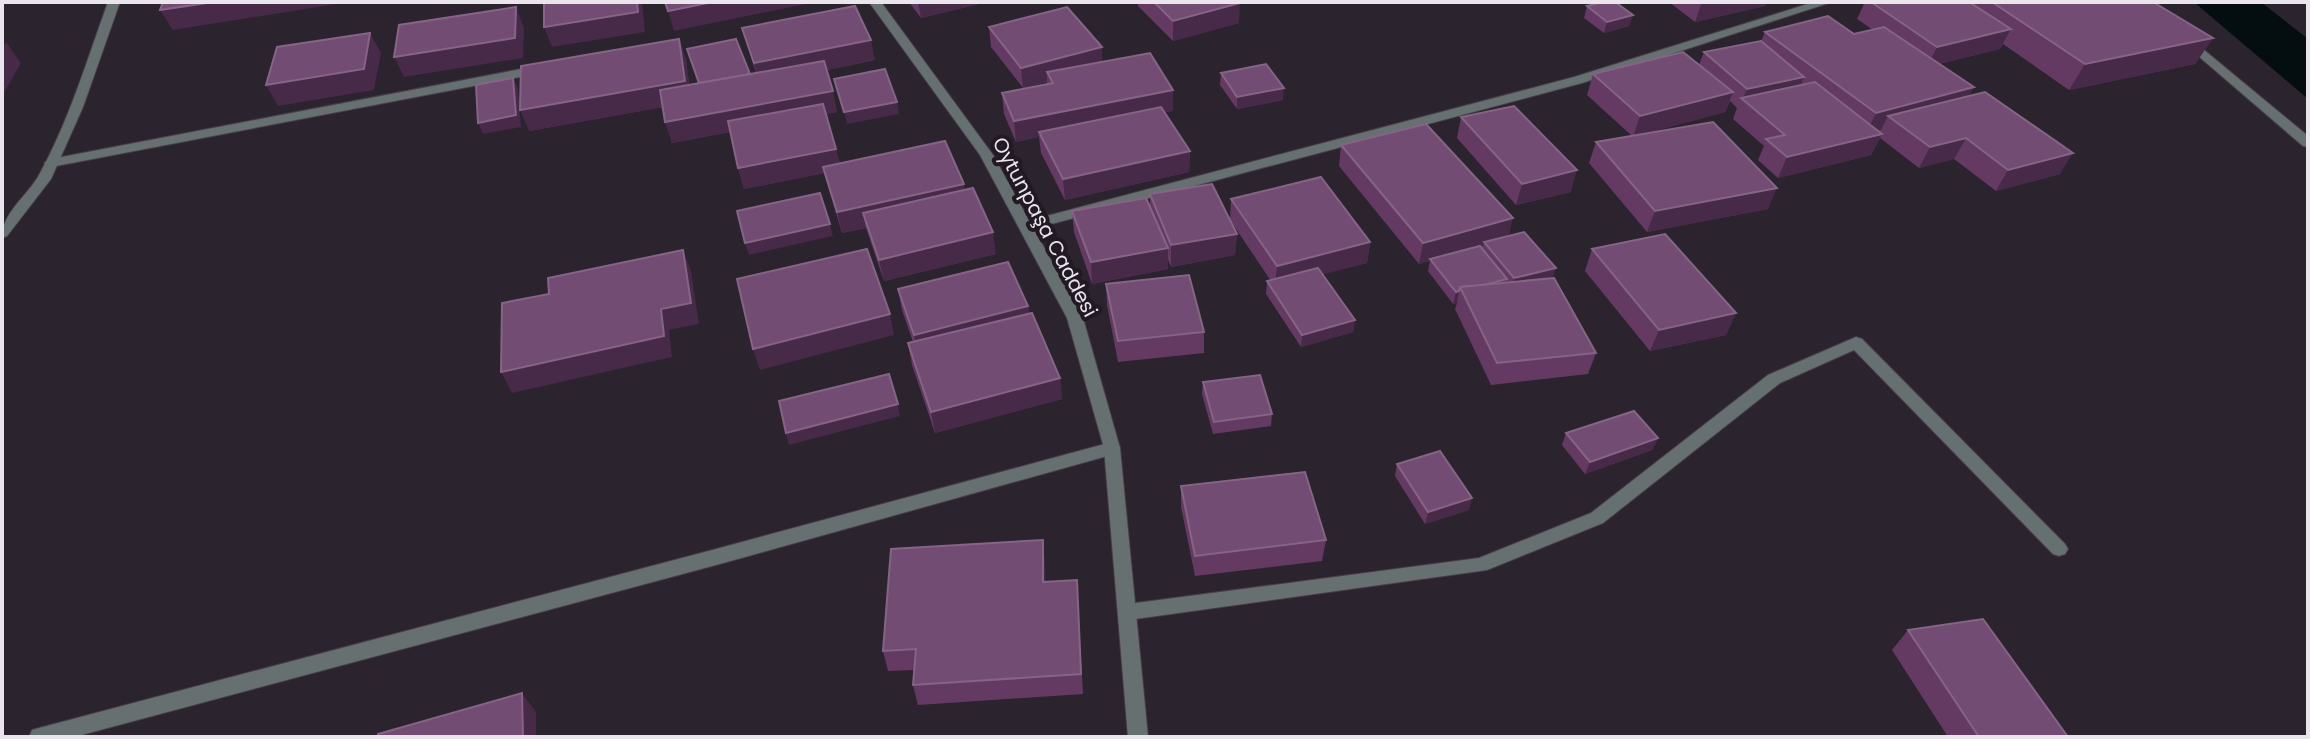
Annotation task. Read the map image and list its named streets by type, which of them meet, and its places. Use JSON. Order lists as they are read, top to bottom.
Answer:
{
  "streets": {
    "street": ["Oytunpaşa Caddesi"]
  }
}
